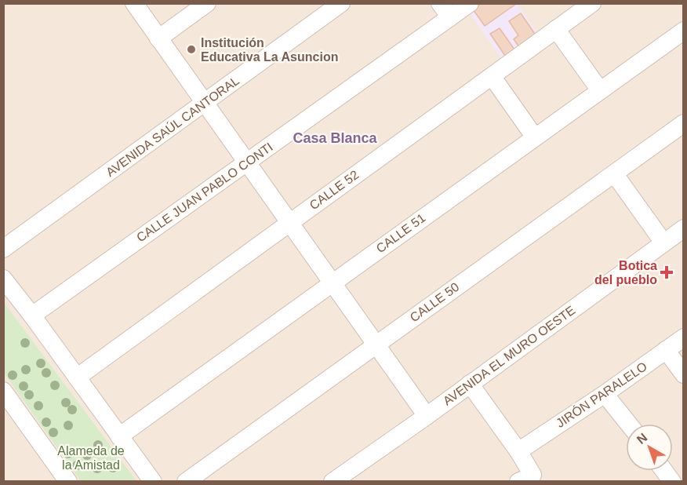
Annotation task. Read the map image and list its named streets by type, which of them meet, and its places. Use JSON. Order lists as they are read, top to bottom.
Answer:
{
  "streets": {
    "street": [
      "AVENIDA SAÚL CANTORAL",
      "CALLE 52",
      "CALLE JUAN PABLO CONTI",
      "CALLE 51",
      "CALLE 50",
      "AVENIDA EL MURO OESTE",
      "JIRÓN PARALELO"
    ]
  },
  "districts": ["Casa Blanca"],
  "parks": ["Alameda de la Amistad"],
  "places": {
    "other": ["Institución Educativa La Asuncion"],
    "health": ["Botica del pueblo"]
  },
  "north": "top left"
}
